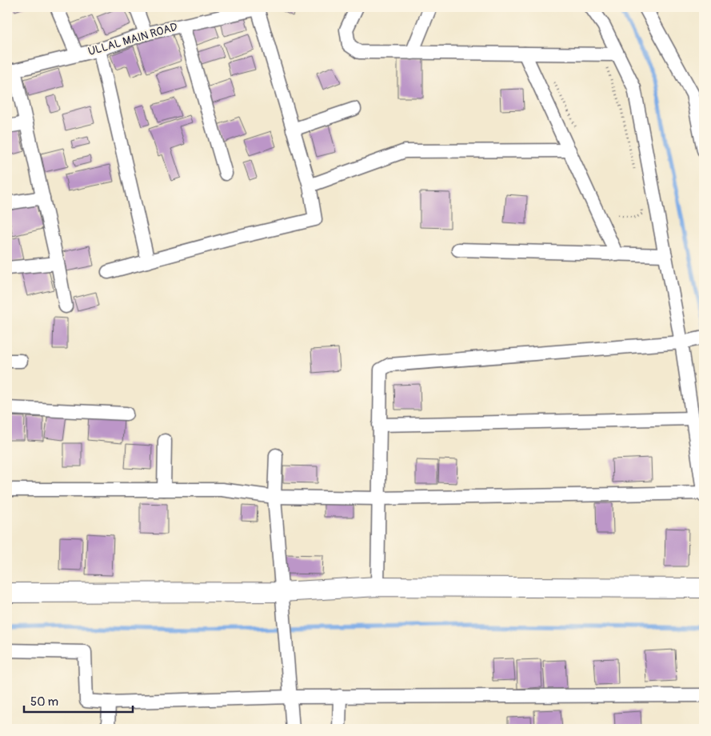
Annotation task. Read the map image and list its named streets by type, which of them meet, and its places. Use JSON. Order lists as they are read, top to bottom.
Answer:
{
  "streets": {
    "street": ["ULLAL MAIN ROAD"]
  },
  "scale_bar": "50 m"
}
